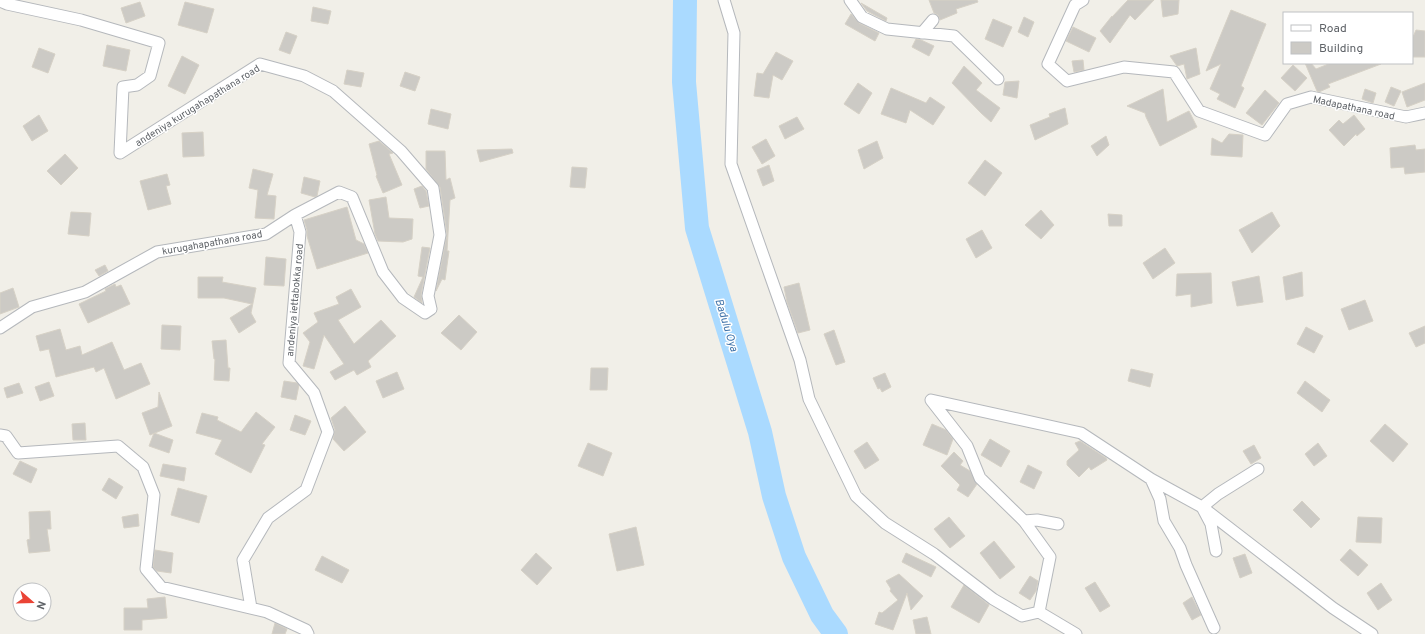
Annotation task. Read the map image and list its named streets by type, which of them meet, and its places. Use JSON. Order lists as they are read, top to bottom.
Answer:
{
  "streets": {
    "street": [
      "andeniya kurugahapathana road",
      "Madapathana road",
      "kurugahapathana road",
      "andeniya iettabokka road"
    ]
  },
  "crossings": [
    ["andeniya kurugahapathana road", "kurugahapathana road"],
    ["kurugahapathana road", "andeniya iettabokka road"]
  ],
  "water": ["Badulu Oya"],
  "legend": ["Road", "Building"],
  "north": "right"
}
